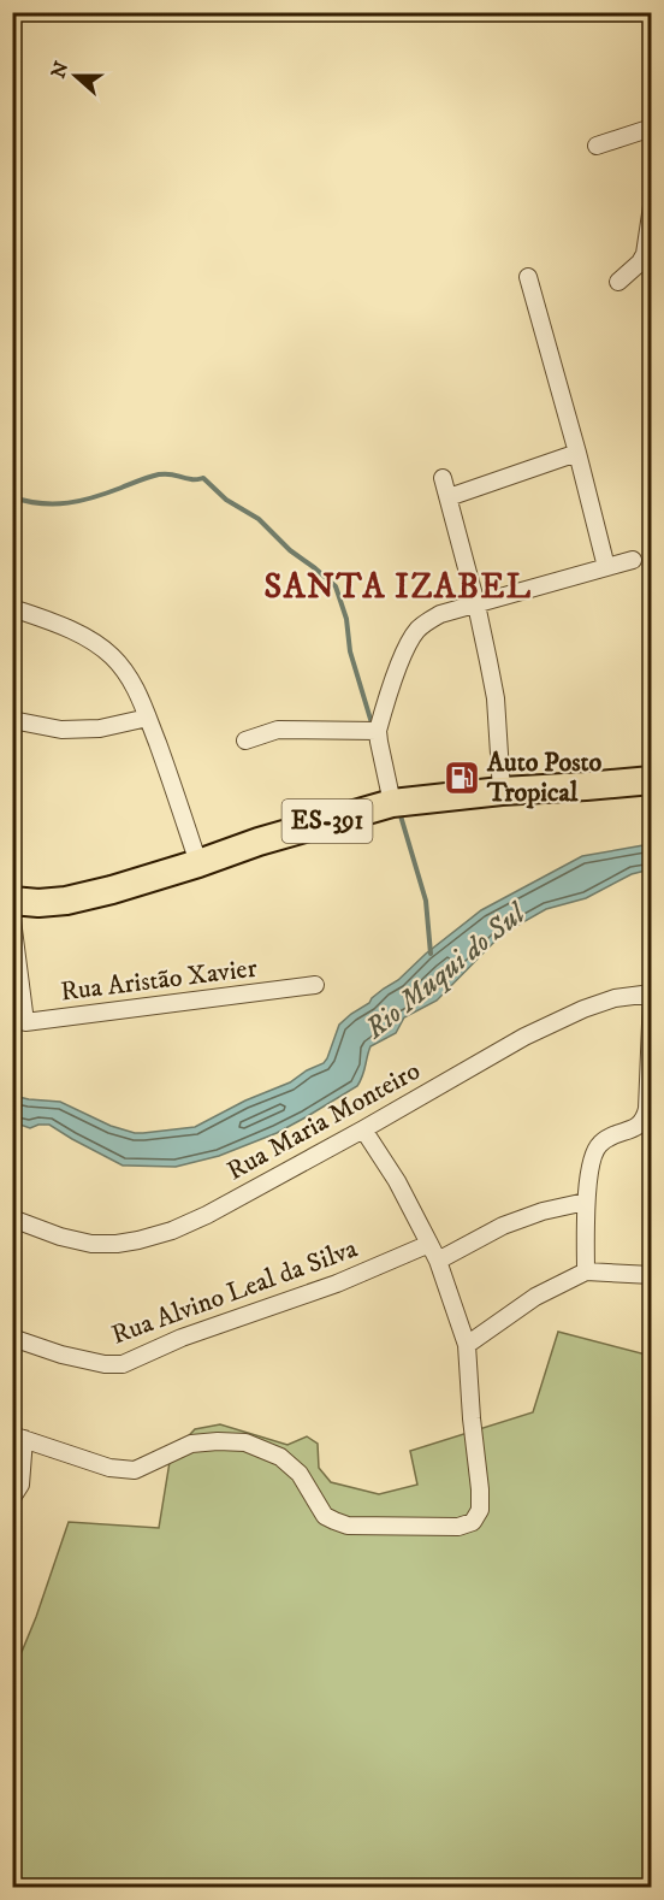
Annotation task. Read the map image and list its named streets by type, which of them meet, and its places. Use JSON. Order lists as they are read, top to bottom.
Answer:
{
  "streets": {
    "main road": ["ES-391"],
    "street": ["Rua Aristão Xavier", "Rua Maria Monteiro", "Rua Alvino Leal da Silva"]
  },
  "districts": ["SANTA IZABEL"],
  "water": ["Rio Muqui do Sul"],
  "places": {
    "fuel station": ["Auto Posto Tropical"]
  },
  "north": "left"
}
